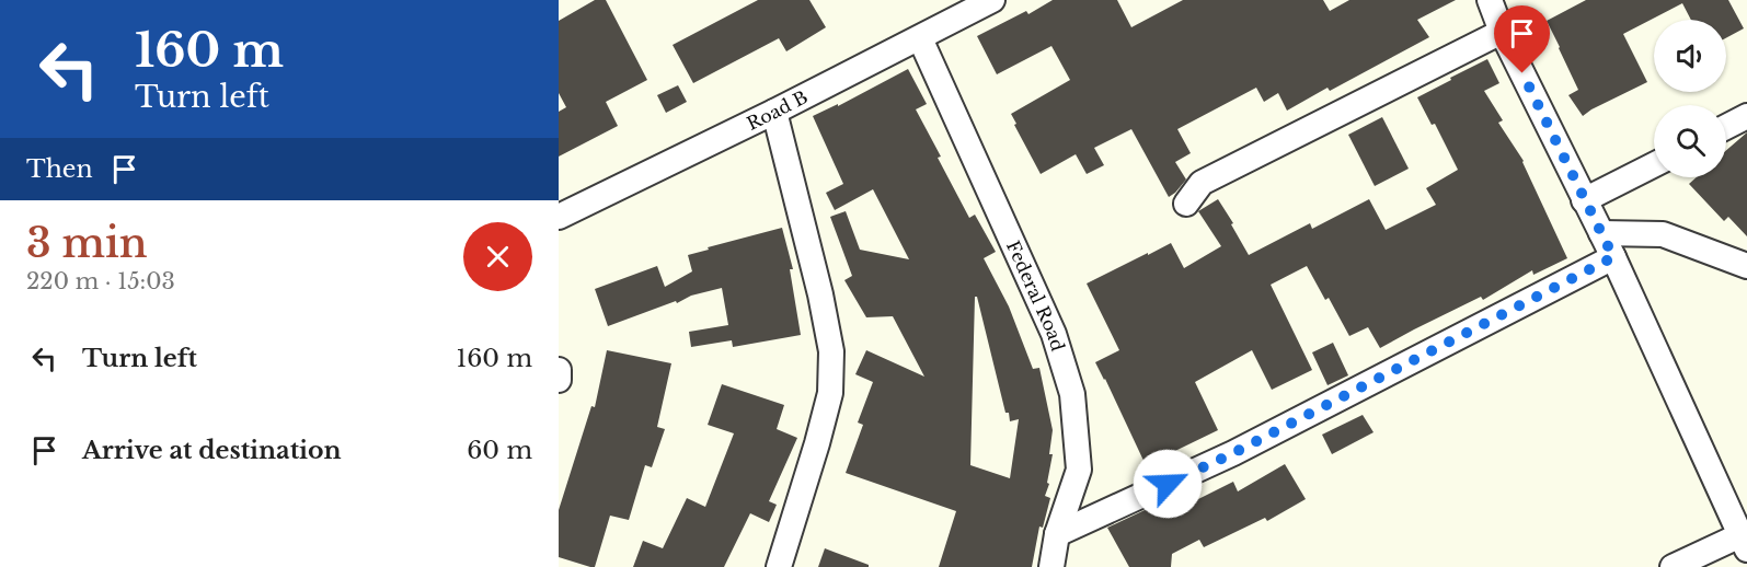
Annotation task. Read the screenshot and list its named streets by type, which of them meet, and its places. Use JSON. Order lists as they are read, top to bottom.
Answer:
{
  "streets": {
    "street": ["Road B", "Federal Road"]
  },
  "crossings": [
    ["Road B", "Federal Road"]
  ],
  "page": {
    "turn": ["160 m", "Turn left"],
    "then": "Then",
    "heading": ["3 min", "220 m · 15:03"],
    "list": [
      {
        "name": "Turn left",
        "value": "160 m"
      },
      {
        "name": "Arrive at destination",
        "value": "60 m"
      }
    ]
  }
}
